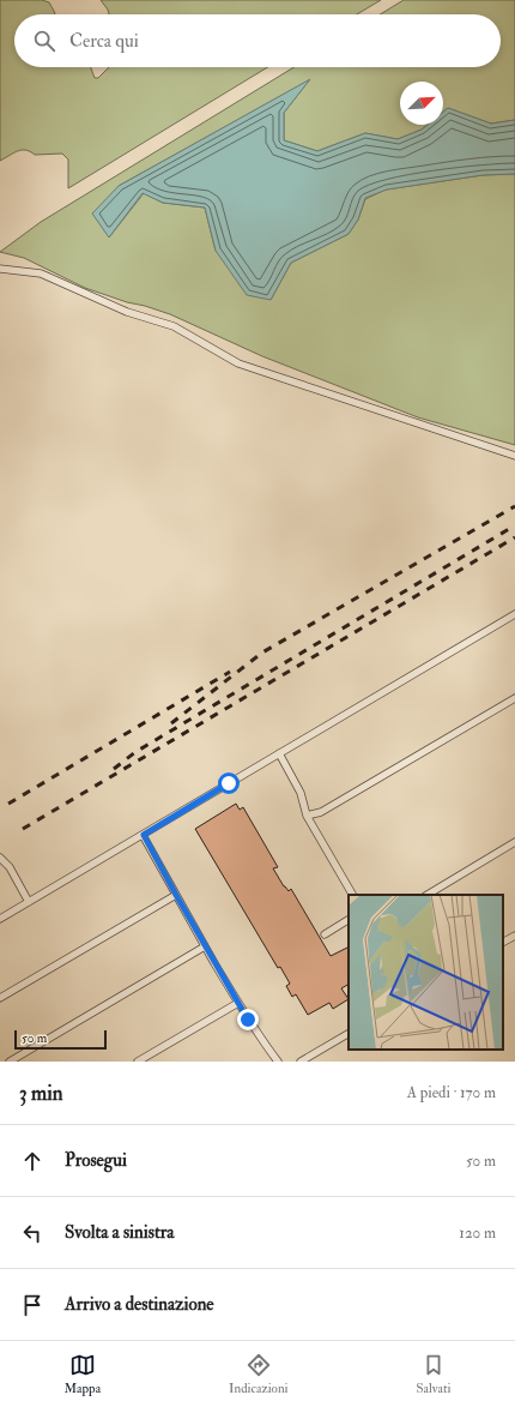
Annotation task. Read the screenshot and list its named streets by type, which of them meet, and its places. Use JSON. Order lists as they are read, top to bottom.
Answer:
{
  "scale_bar": "50 m",
  "north": "top right",
  "page": {
    "search": "Cerca qui",
    "scale": "50 m",
    "heading": ["3 min", "A piedi · 170 m"],
    "list": [
      ["Prosegui", "50 m"],
      ["Svolta a sinistra", "120 m"],
      "Arrivo a destinazione"
    ],
    "nav": ["Mappa", "Indicazioni", "Salvati"]
  }
}
